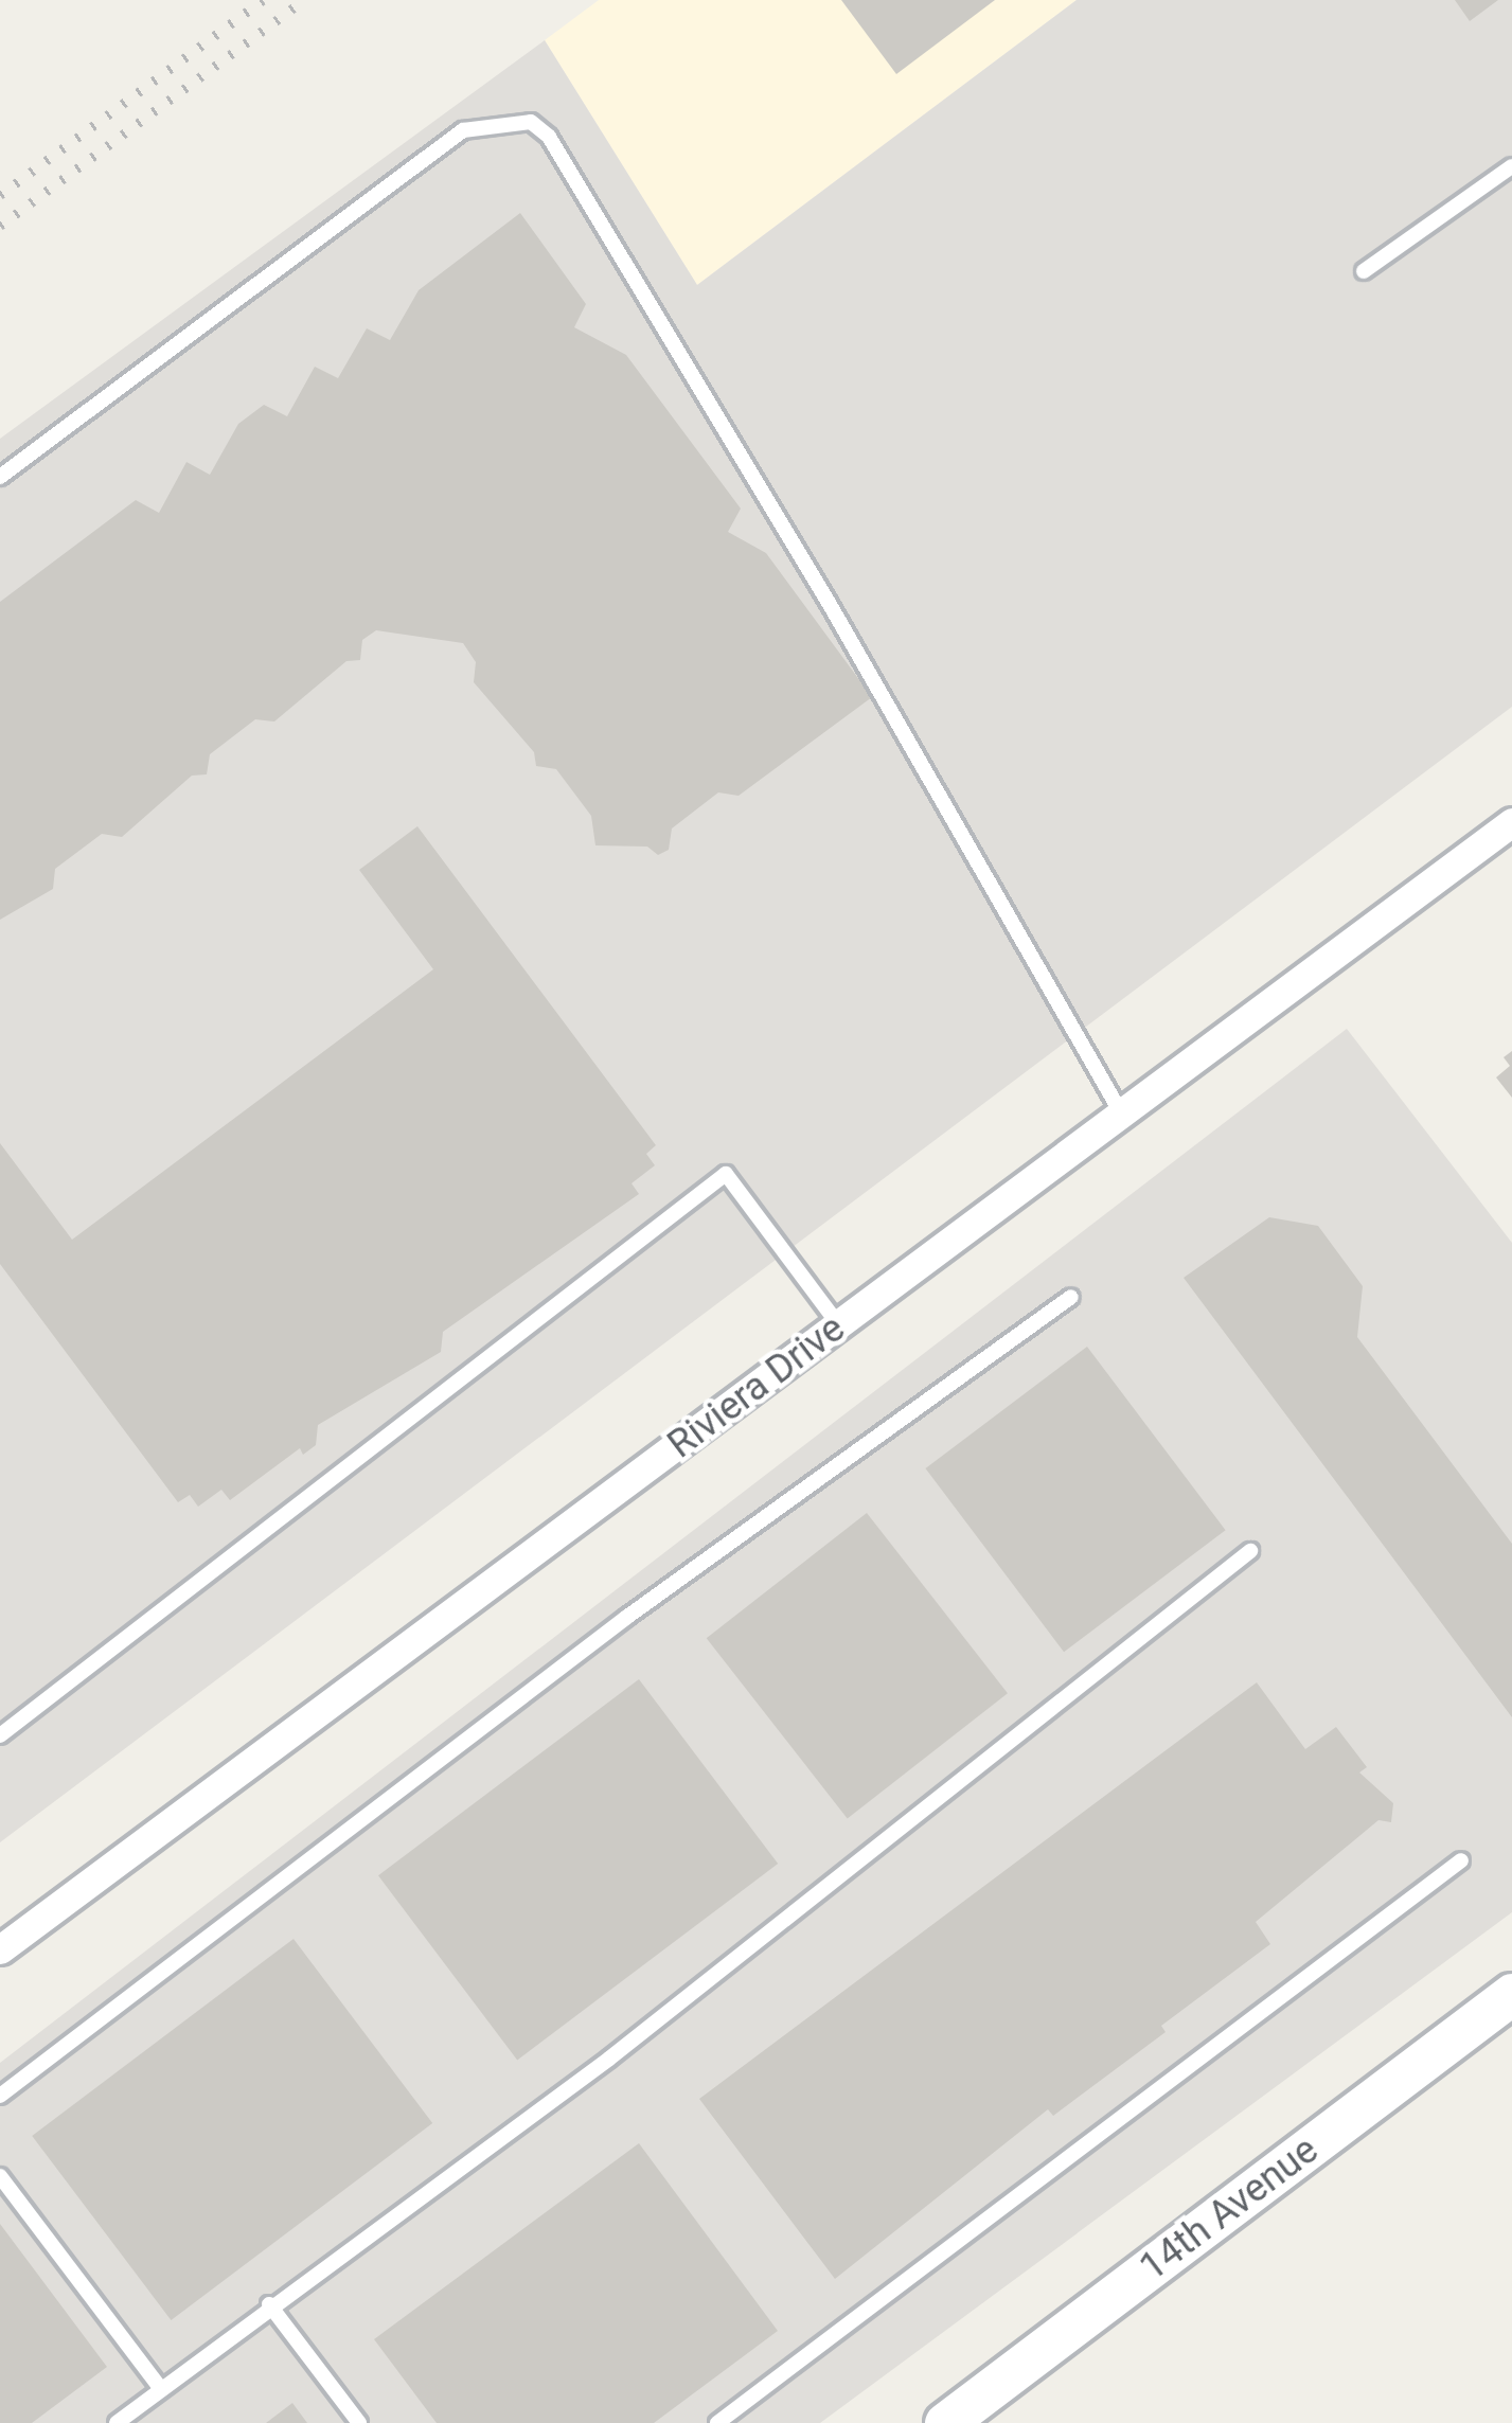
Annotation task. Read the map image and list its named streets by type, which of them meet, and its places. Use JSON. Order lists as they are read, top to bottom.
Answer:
{
  "streets": {
    "main road": ["14th Avenue"],
    "street": ["Riviera Drive"]
  }
}
